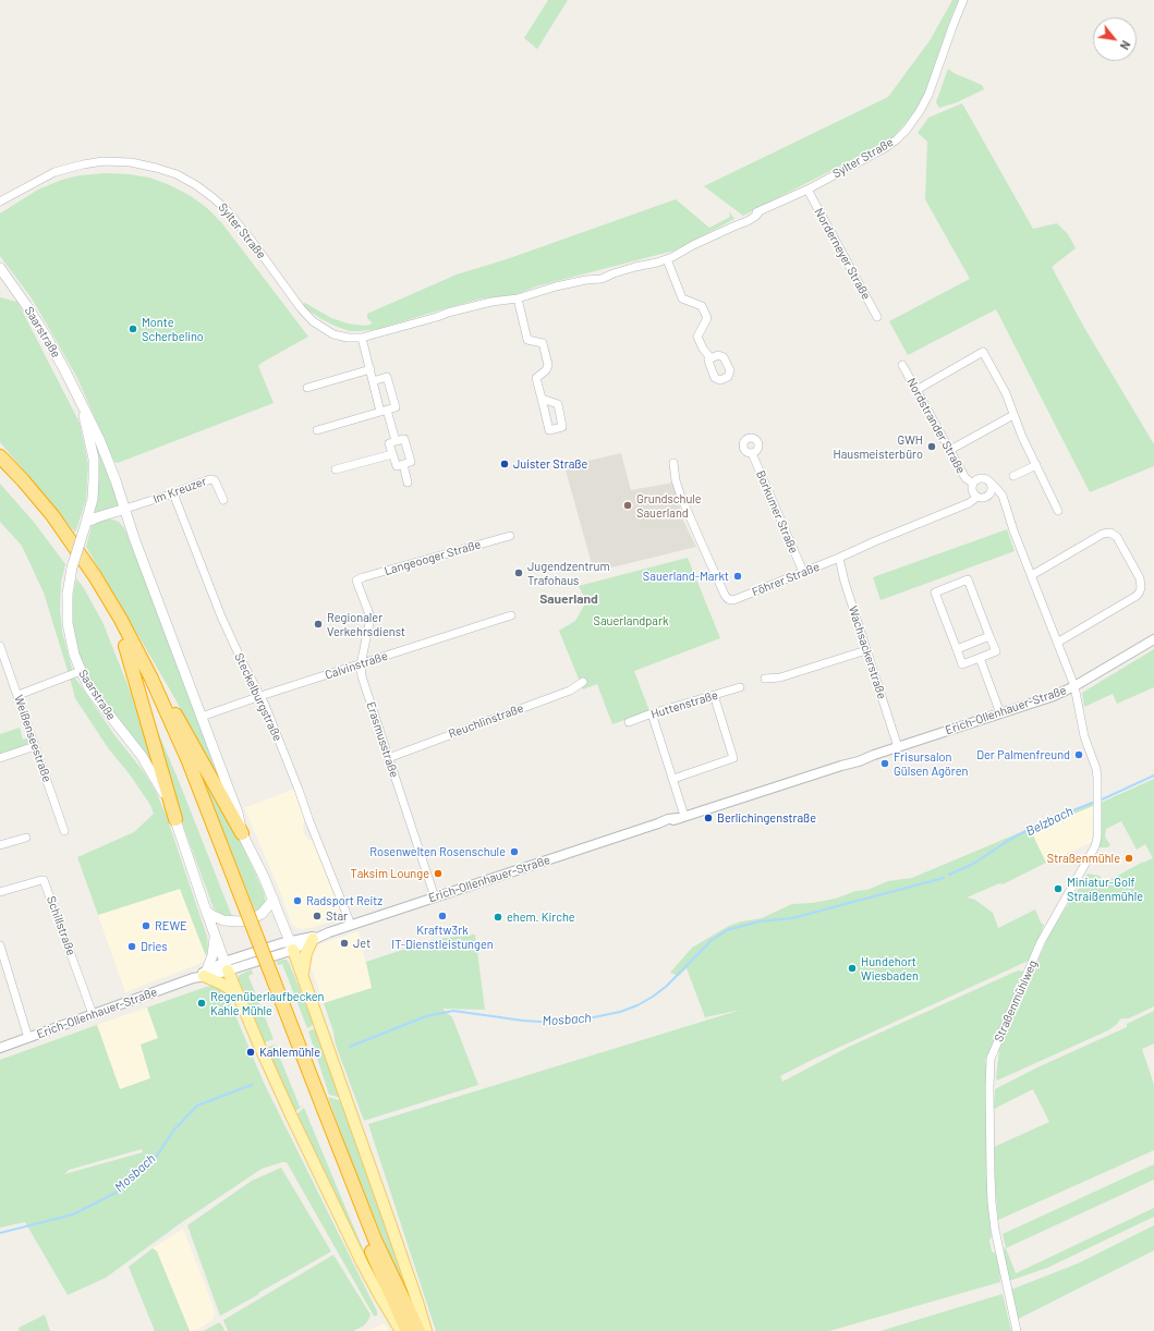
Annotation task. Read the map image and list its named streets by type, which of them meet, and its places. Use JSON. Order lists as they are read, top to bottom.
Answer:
{
  "streets": {
    "main road": ["Saarstraße"],
    "street": [
      "Sylter Straße",
      "Norderneyer Straße",
      "Nordstrander Straße",
      "Im Kreuzer",
      "Borkumer Straße",
      "Langeooger Straße",
      "Föhrer Straße",
      "Wachsackerstraße",
      "Calvinstraße",
      "Steckelburgstraße",
      "Huttenstraße",
      "Erich-Ollenhauer-Straße",
      "Reuchlinstraße",
      "Weißenseestraße",
      "Erasmusstraße",
      "Schillstraße",
      "Straßenmühlweg"
    ]
  },
  "crossings": [
    ["Sylter Straße", "Norderneyer Straße"],
    ["Saarstraße", "Im Kreuzer"],
    ["Saarstraße", "Calvinstraße"],
    ["Saarstraße", "Erich-Ollenhauer-Straße"],
    ["Nordstrander Straße", "Föhrer Straße"],
    ["Im Kreuzer", "Steckelburgstraße"],
    ["Borkumer Straße", "Föhrer Straße"],
    ["Langeooger Straße", "Erasmusstraße"],
    ["Föhrer Straße", "Wachsackerstraße"],
    ["Wachsackerstraße", "Erich-Ollenhauer-Straße"],
    ["Calvinstraße", "Steckelburgstraße"],
    ["Calvinstraße", "Erasmusstraße"],
    ["Steckelburgstraße", "Erich-Ollenhauer-Straße"],
    ["Erich-Ollenhauer-Straße", "Erasmusstraße"],
    ["Erich-Ollenhauer-Straße", "Schillstraße"],
    ["Erich-Ollenhauer-Straße", "Straßenmühlweg"],
    ["Reuchlinstraße", "Erasmusstraße"]
  ],
  "districts": ["Sauerland"],
  "water": ["Belzbach", "Mosbach"],
  "parks": ["Sauerlandpark"],
  "places": [
    "Monte Scherbelino",
    "GWH Hausmeisterbüro",
    "Juister Straße",
    "Grundschule Sauerland",
    "Jugendzentrum Trafohaus",
    "Sauerland-Markt",
    "Regionaler Verkehrsdienst",
    "Der Palmenfreund",
    "Frisursalon Gülsen Agören",
    "Berlichingenstraße",
    "Rosenwelten Rosenschule",
    "Straßenmühle",
    "Taksim Lounge",
    "Miniatur-Golf Straißenmühle",
    "Radsport Reitz",
    "Star",
    "Kraftw3rk IT-Dienstleistungen",
    "ehem. Kirche",
    "REWE",
    "Jet",
    "Dries",
    "Hundehort Wiesbaden",
    "Regenüberlaufbecken Kahle Mühle",
    "Kahlemühle"
  ],
  "north": "bottom right"
}
